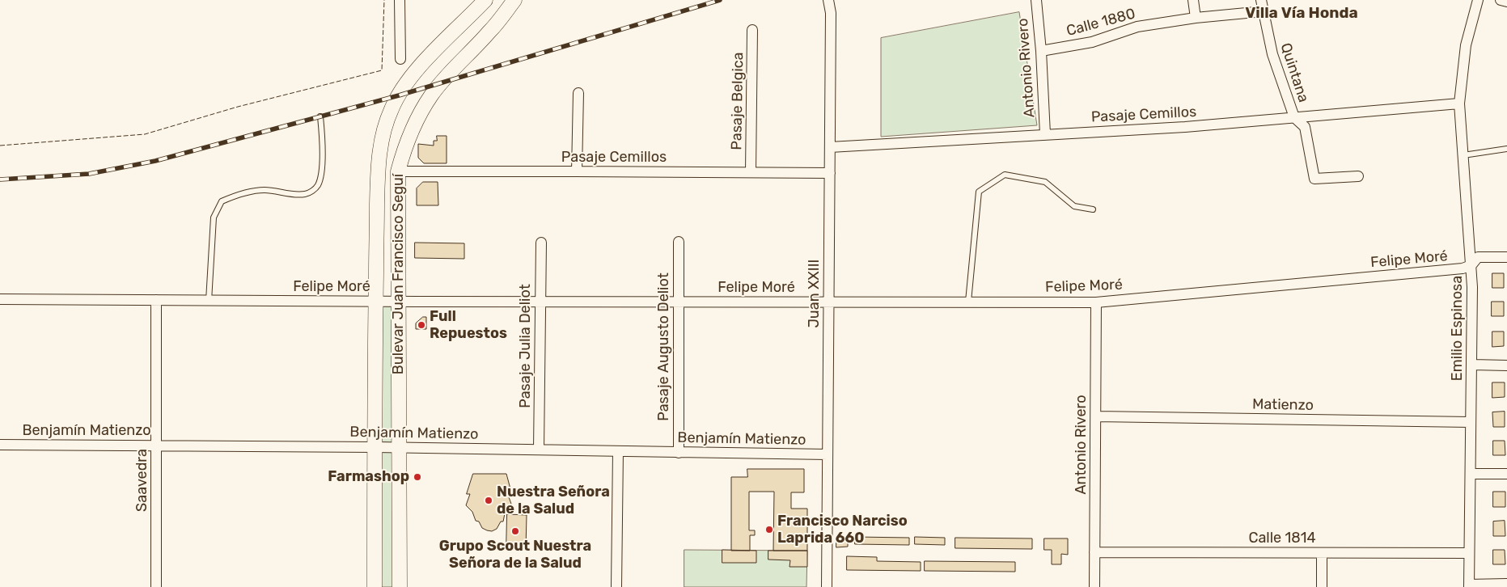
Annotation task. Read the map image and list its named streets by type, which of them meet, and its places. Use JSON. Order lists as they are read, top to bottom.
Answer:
{
  "streets": {
    "main road": ["Bulevar Juan Francisco Seguí"],
    "street": [
      "Calle 1880",
      "Antonio Rivero",
      "Quintana",
      "Pasaje Belgica",
      "Pasaje Cemillos",
      "Felipe Moré",
      "Juan XXIII",
      "Emilio Espinosa",
      "Pasaje Julia Deliot",
      "Pasaje Augusto Deliot",
      "Matienzo",
      "Benjamín Matienzo",
      "Saavedra",
      "Calle 1814"
    ]
  },
  "crossings": [
    ["Calle 1880", "Antonio Rivero"],
    ["Calle 1880", "Quintana"],
    ["Antonio Rivero", "Pasaje Cemillos"],
    ["Antonio Rivero", "Felipe Moré"],
    ["Antonio Rivero", "Matienzo"],
    ["Antonio Rivero", "Calle 1814"],
    ["Quintana", "Pasaje Cemillos"],
    ["Pasaje Belgica", "Pasaje Cemillos"],
    ["Pasaje Cemillos", "Bulevar Juan Francisco Seguí"],
    ["Pasaje Cemillos", "Juan XXIII"],
    ["Pasaje Cemillos", "Emilio Espinosa"],
    ["Felipe Moré", "Bulevar Juan Francisco Seguí"],
    ["Felipe Moré", "Juan XXIII"],
    ["Felipe Moré", "Emilio Espinosa"],
    ["Felipe Moré", "Pasaje Julia Deliot"],
    ["Felipe Moré", "Pasaje Augusto Deliot"],
    ["Felipe Moré", "Saavedra"],
    ["Bulevar Juan Francisco Seguí", "Benjamín Matienzo"],
    ["Juan XXIII", "Benjamín Matienzo"],
    ["Emilio Espinosa", "Matienzo"],
    ["Emilio Espinosa", "Calle 1814"],
    ["Pasaje Julia Deliot", "Benjamín Matienzo"],
    ["Pasaje Augusto Deliot", "Benjamín Matienzo"],
    ["Benjamín Matienzo", "Saavedra"]
  ],
  "districts": ["Villa Vía Honda"],
  "places": [
    "Full Repuestos",
    "Farmashop",
    "Nuestra Señora de la Salud",
    "Francisco Narciso Laprida 660",
    "Grupo Scout Nuestra Señora de la Salud"
  ]
}
